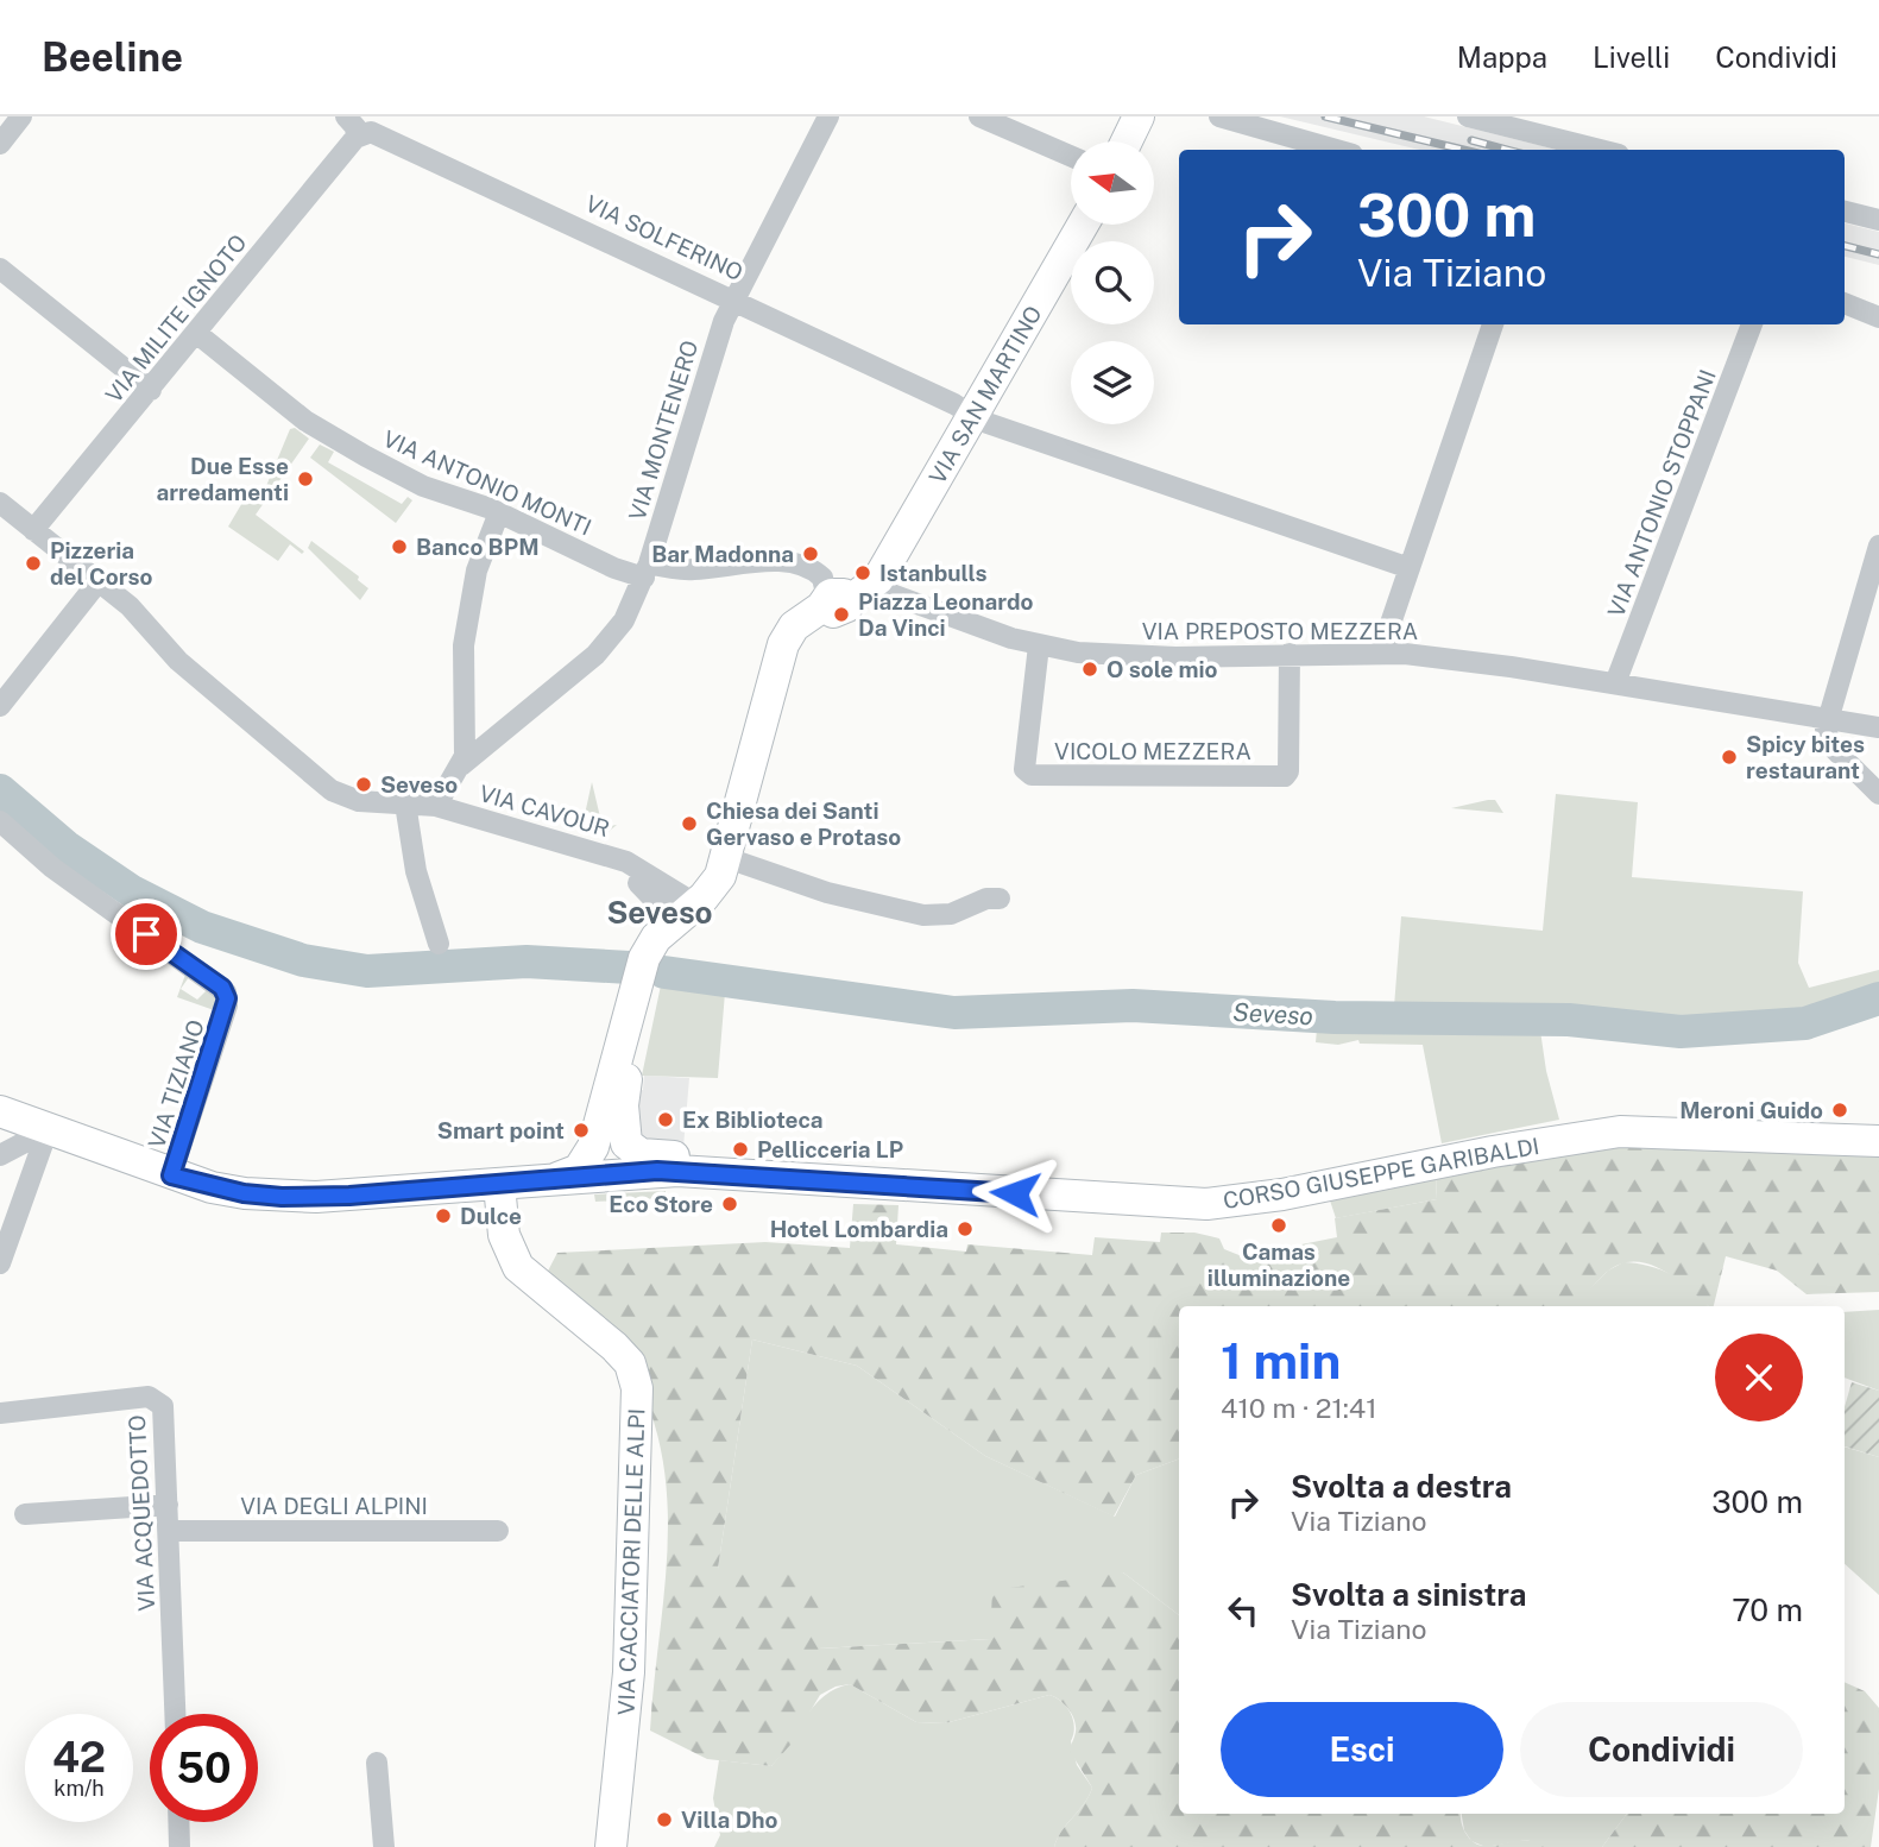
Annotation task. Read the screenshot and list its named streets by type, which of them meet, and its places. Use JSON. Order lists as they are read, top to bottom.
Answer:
{
  "streets": {
    "street": [
      "VIA SOLFERINO",
      "VIA MILITE IGNOTO",
      "VIA SAN MARTINO",
      "VIA MONTENERO",
      "VIA ANTONIO MONTI",
      "VIA ANTONIO STOPPANI",
      "VIA PREPOSTO MEZZERA",
      "VICOLO MEZZERA",
      "VIA CAVOUR",
      "VIA TIZIANO",
      "CORSO GIUSEPPE GARIBALDI",
      "VIA DEGLI ALPINI",
      "VIA ACQUEDOTTO",
      "VIA CACCIATORI DELLE ALPI"
    ]
  },
  "crossings": [
    ["VIA SOLFERINO", "VIA MILITE IGNOTO"],
    ["VIA SOLFERINO", "VIA SAN MARTINO"],
    ["VIA SOLFERINO", "VIA MONTENERO"],
    ["VIA MILITE IGNOTO", "VIA ANTONIO MONTI"],
    ["VIA MILITE IGNOTO", "VIA CAVOUR"],
    ["VIA SAN MARTINO", "VIA ANTONIO MONTI"],
    ["VIA SAN MARTINO", "VIA PREPOSTO MEZZERA"],
    ["VIA MONTENERO", "VIA ANTONIO MONTI"],
    ["VIA ANTONIO MONTI", "VIA PREPOSTO MEZZERA"],
    ["VIA ANTONIO STOPPANI", "VIA PREPOSTO MEZZERA"],
    ["VIA PREPOSTO MEZZERA", "VICOLO MEZZERA"],
    ["VIA TIZIANO", "CORSO GIUSEPPE GARIBALDI"],
    ["CORSO GIUSEPPE GARIBALDI", "VIA CACCIATORI DELLE ALPI"],
    ["VIA DEGLI ALPINI", "VIA ACQUEDOTTO"]
  ],
  "districts": ["Seveso"],
  "water": ["Seveso"],
  "places": [
    "Due Esse arredamenti",
    "Banco BPM",
    "Bar Madonna",
    "Pizzeria del Corso",
    "Istanbulls",
    "Piazza Leonardo Da Vinci",
    "O sole mio",
    "Spicy bites restaurant",
    "Seveso",
    "Chiesa dei Santi Gervaso e Protaso",
    "Meroni Guido",
    "Ex Biblioteca",
    "Smart point",
    "Pellicceria LP",
    "Eco Store",
    "Dulce",
    "Camas illuminazione",
    "Hotel Lombardia",
    "Villa Dho"
  ],
  "north": "left",
  "page": {
    "header": "Beeline",
    "nav": ["Mappa", "Livelli", "Condividi"],
    "turn": ["300 m", "Via Tiziano"],
    "heading": ["1 min", "410 m · 21:41"],
    "list": [
      {
        "name": "Svolta a destra",
        "note": "Via Tiziano",
        "value": "300 m"
      },
      {
        "name": "Svolta a sinistra",
        "note": "Via Tiziano",
        "value": "70 m"
      }
    ],
    "buttons": ["Esci", "Condividi"],
    "speed": "42 km/h",
    "limit": "50"
  }
}
